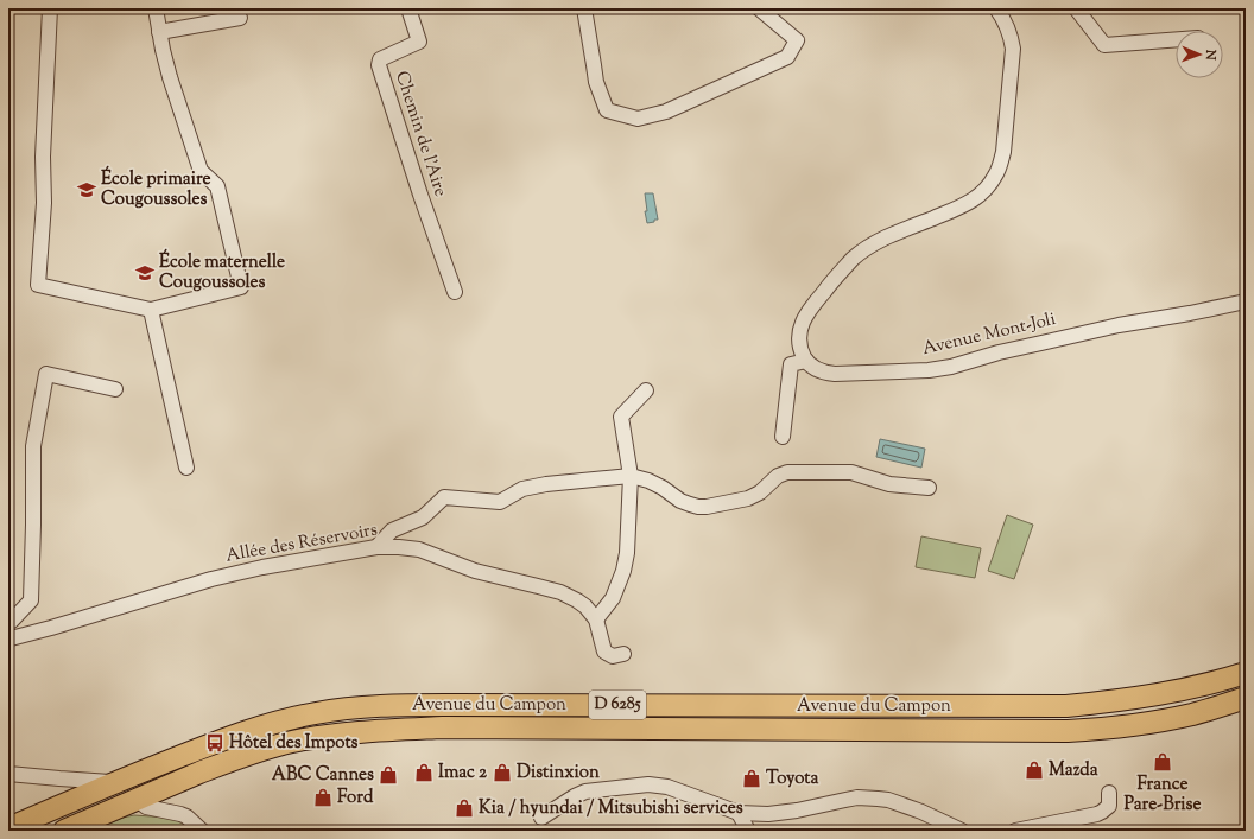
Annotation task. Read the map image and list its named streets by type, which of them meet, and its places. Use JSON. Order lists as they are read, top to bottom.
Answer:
{
  "streets": {
    "main road": ["Avenue du Campon", "D 6285"],
    "street": ["Chemin de l'Aire", "Avenue Mont-Joli", "Allée des Réservoirs"]
  },
  "places": {
    "school or university": ["École primaire Cougoussoles", "École maternelle Cougoussoles"],
    "bus stop": ["Hôtel des Impots"],
    "shop": [
      "France Pare-Brise",
      "Mazda",
      "Imac 2",
      "Distinxion",
      "ABC Cannes",
      "Toyota",
      "Ford",
      "Kia / hyundai / Mitsubishi services"
    ]
  },
  "north": "right"
}
